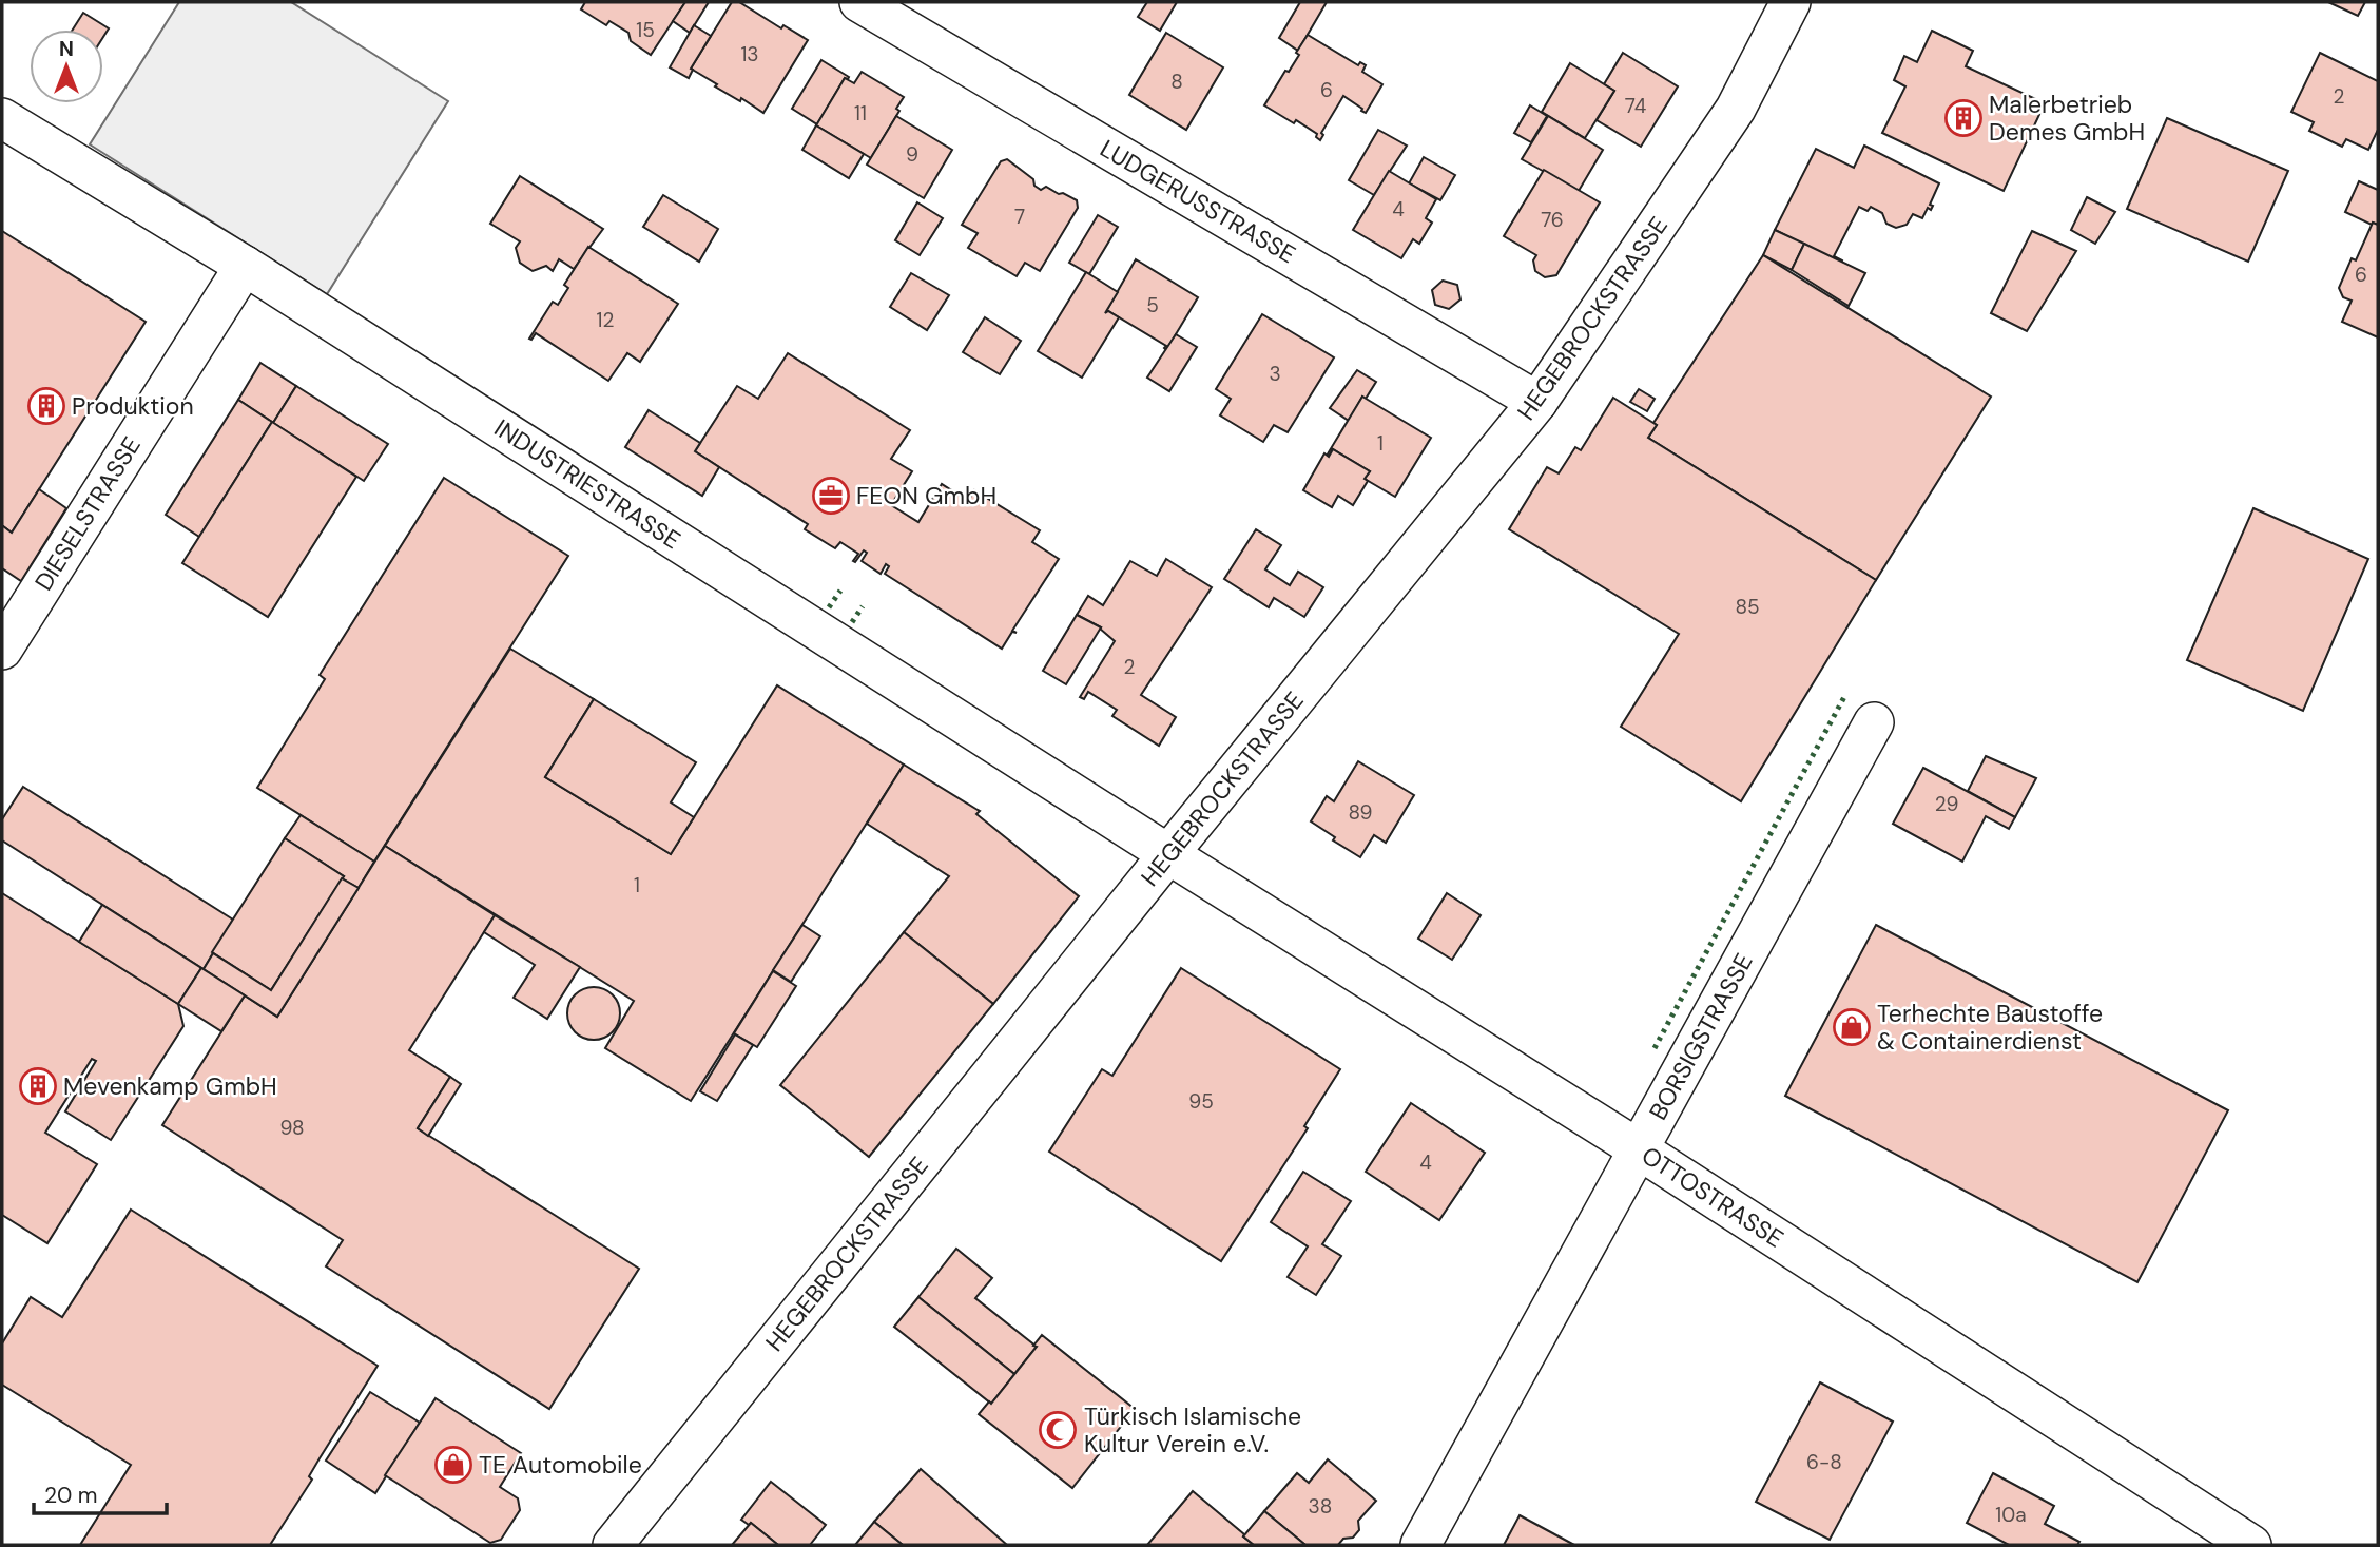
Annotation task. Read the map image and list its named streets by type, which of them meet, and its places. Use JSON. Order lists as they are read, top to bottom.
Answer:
{
  "streets": {
    "street": [
      "LUDGERUSSTRASSE",
      "HEGEBROCKSTRASSE",
      "INDUSTRIESTRASSE",
      "DIESELSTRASSE",
      "BORSIGSTRASSE",
      "OTTOSTRASSE"
    ]
  },
  "crossings": [
    ["LUDGERUSSTRASSE", "HEGEBROCKSTRASSE"],
    ["HEGEBROCKSTRASSE", "INDUSTRIESTRASSE"],
    ["HEGEBROCKSTRASSE", "OTTOSTRASSE"],
    ["INDUSTRIESTRASSE", "DIESELSTRASSE"],
    ["INDUSTRIESTRASSE", "OTTOSTRASSE"],
    ["BORSIGSTRASSE", "OTTOSTRASSE"]
  ],
  "places": {
    "building": ["Malerbetrieb Demes GmbH", "Produktion", "Mevenkamp GmbH"],
    "office": ["FEON GmbH"],
    "shop": ["Terhechte Baustoffe & Containerdienst", "TE Automobile"],
    "mosque": ["Türkisch Islamische Kultur Verein e.V."]
  },
  "house_numbers": [
    "15",
    "13",
    "8",
    "6",
    "2",
    "74",
    "11",
    "9",
    "4",
    "7",
    "76",
    "6",
    "5",
    "12",
    "3",
    "1",
    "85",
    "2",
    "29",
    "89",
    "1",
    "95",
    "98",
    "4",
    "6-8",
    "38",
    "10a"
  ],
  "scale_bar": "20 m",
  "north": "top"
}
